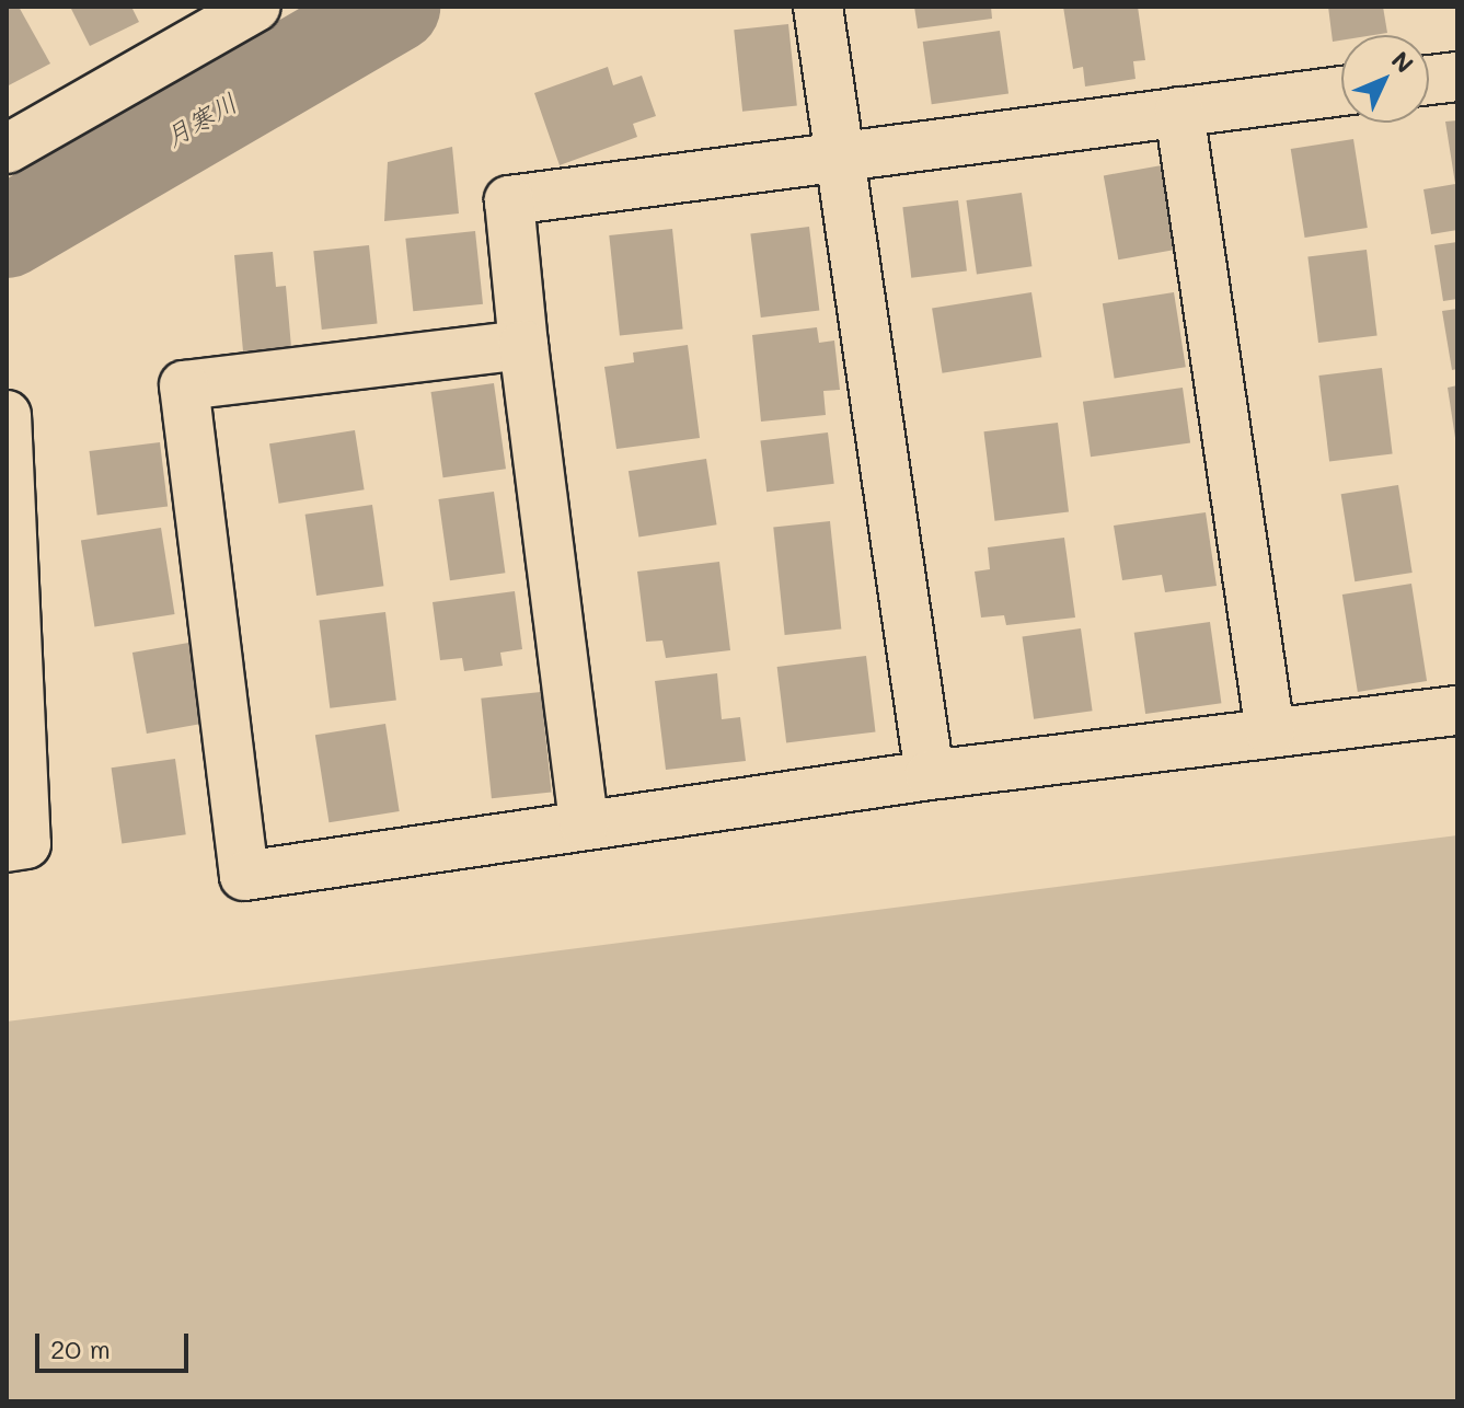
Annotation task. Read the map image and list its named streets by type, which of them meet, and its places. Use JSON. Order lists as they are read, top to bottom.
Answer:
{
  "water": ["月寒川"],
  "scale_bar": "20 m",
  "north": "top right"
}
